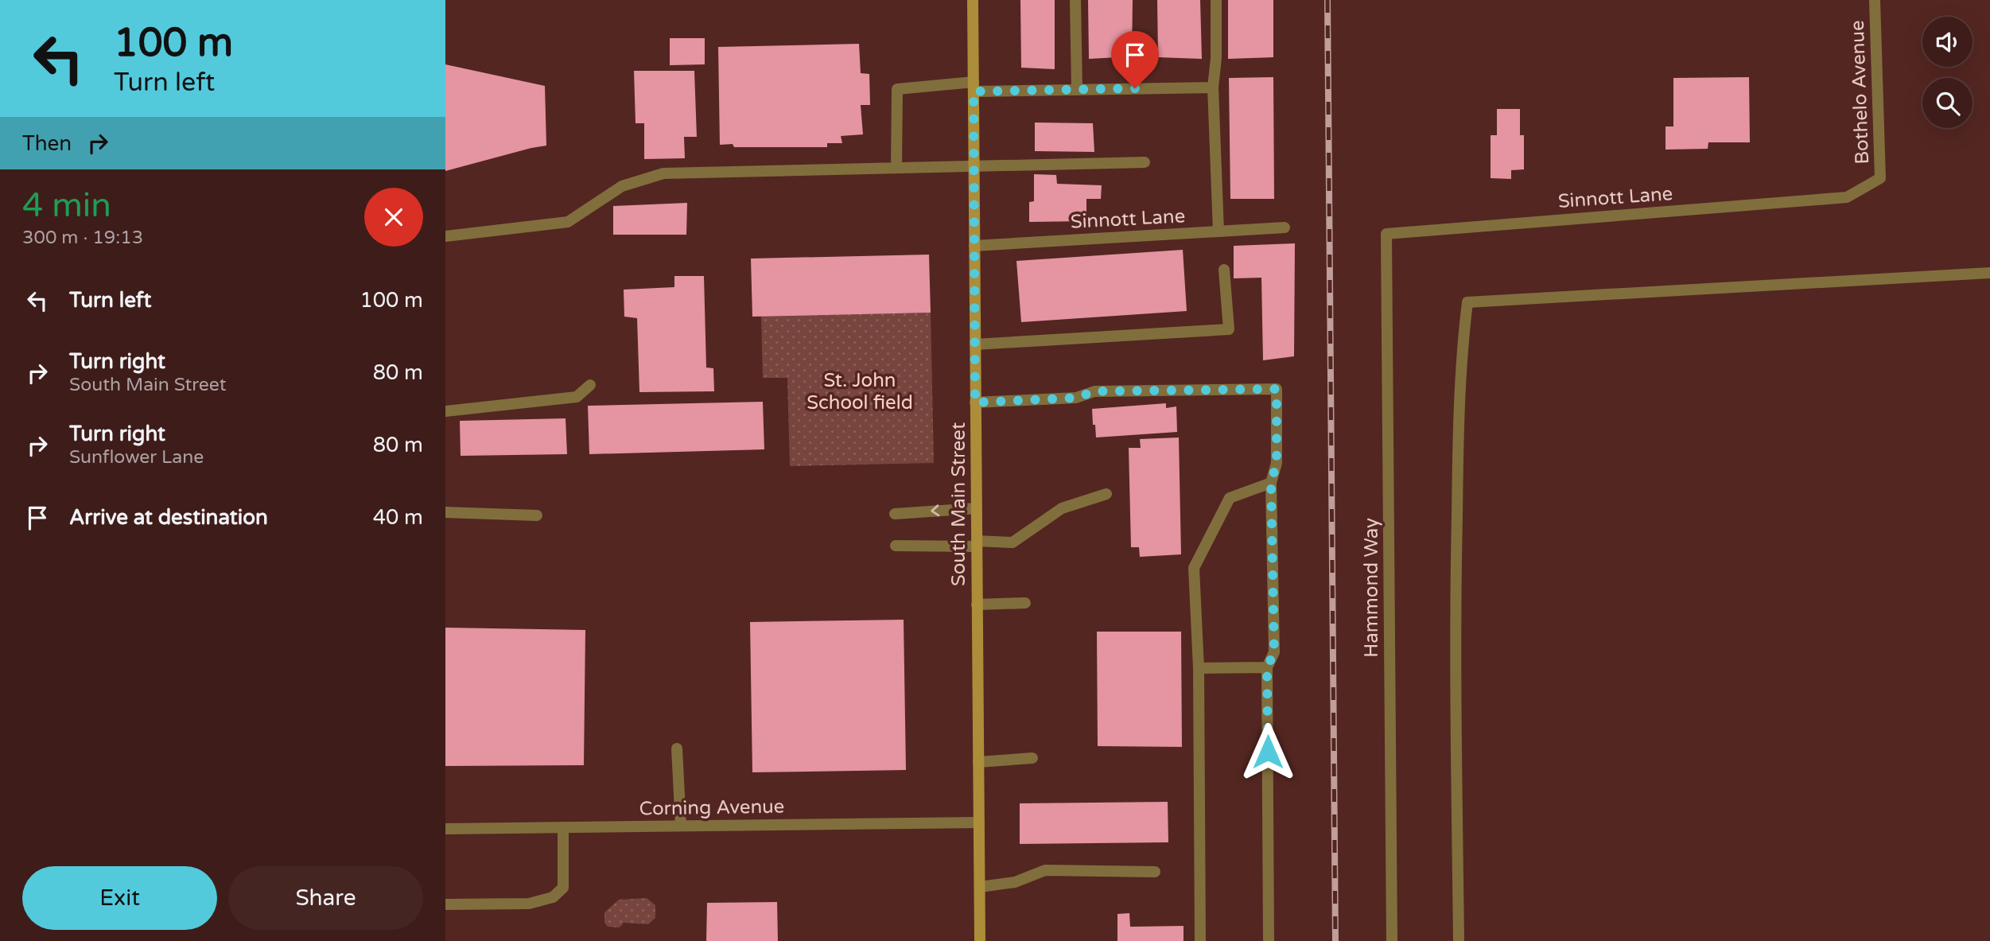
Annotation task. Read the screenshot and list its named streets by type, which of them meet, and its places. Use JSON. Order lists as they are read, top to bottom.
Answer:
{
  "streets": {
    "main road": ["South Main Street"],
    "street": [
      "Bothelo Avenue",
      "Sinnott Lane",
      "Hammond Way",
      "Corning Avenue"
    ]
  },
  "crossings": [
    ["Bothelo Avenue", "Sinnott Lane"],
    ["Sinnott Lane", "South Main Street"],
    ["Sinnott Lane", "Hammond Way"],
    ["South Main Street", "Corning Avenue"]
  ],
  "parks": ["St. John School field"],
  "page": {
    "turn": ["100 m", "Turn left"],
    "then": "Then",
    "heading": ["4 min", "300 m · 19:13"],
    "list": [
      {
        "name": "Turn left",
        "value": "100 m"
      },
      {
        "name": "Turn right",
        "note": "South Main Street",
        "value": "80 m"
      },
      {
        "name": "Turn right",
        "note": "Sunflower Lane",
        "value": "80 m"
      },
      {
        "name": "Arrive at destination",
        "value": "40 m"
      }
    ],
    "buttons": ["Exit", "Share"]
  }
}
